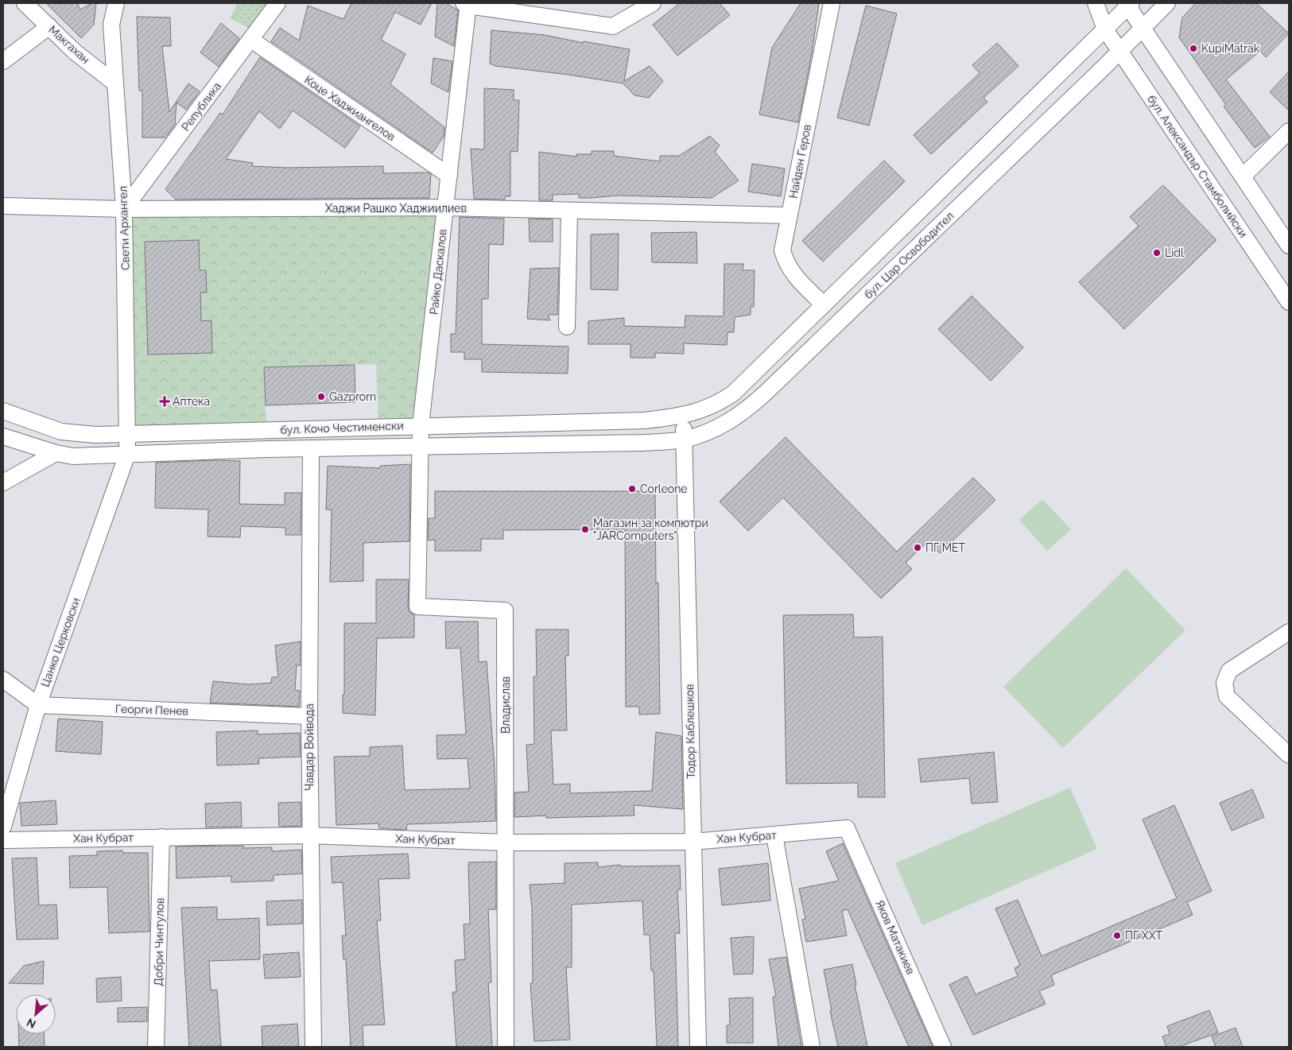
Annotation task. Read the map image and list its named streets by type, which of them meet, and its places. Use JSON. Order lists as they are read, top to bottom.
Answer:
{
  "streets": {
    "street": [
      "Макгахан",
      "Република",
      "Коце Хаджиангелов",
      "Найден Геров",
      "бул. Александър Стамболийски",
      "Хаджи Рашко Хаджиилиев",
      "Свети Архангел",
      "бул. Цар Освободител",
      "Райко Даскалов",
      "бул. Кочо Честименски",
      "Цанко Церковски",
      "Владислав",
      "Георги Пенев",
      "Тодор Каблешков",
      "Чавдар Войвода",
      "Хан Кубрат",
      "Яков Матакиев",
      "Добри Чинтулов"
    ]
  },
  "crossings": [
    ["Макгахан", "Свети Архангел"],
    ["Република", "Коце Хаджиангелов"],
    ["Република", "Хаджи Рашко Хаджиилиев"],
    ["Република", "Свети Архангел"],
    ["Коце Хаджиангелов", "Райко Даскалов"],
    ["Найден Геров", "Хаджи Рашко Хаджиилиев"],
    ["бул. Александър Стамболийски", "бул. Цар Освободител"],
    ["Хаджи Рашко Хаджиилиев", "Свети Архангел"],
    ["Хаджи Рашко Хаджиилиев", "Райко Даскалов"],
    ["Свети Архангел", "бул. Кочо Честименски"],
    ["Свети Архангел", "Цанко Церковски"],
    ["бул. Цар Освободител", "бул. Кочо Честименски"],
    ["бул. Цар Освободител", "Тодор Каблешков"],
    ["Райко Даскалов", "бул. Кочо Честименски"],
    ["Райко Даскалов", "Владислав"],
    ["бул. Кочо Честименски", "Цанко Церковски"],
    ["бул. Кочо Честименски", "Владислав"],
    ["бул. Кочо Честименски", "Тодор Каблешков"],
    ["бул. Кочо Честименски", "Чавдар Войвода"],
    ["Цанко Церковски", "Георги Пенев"],
    ["Владислав", "Хан Кубрат"],
    ["Георги Пенев", "Чавдар Войвода"],
    ["Тодор Каблешков", "Хан Кубрат"],
    ["Чавдар Войвода", "Хан Кубрат"],
    ["Хан Кубрат", "Яков Матакиев"],
    ["Хан Кубрат", "Добри Чинтулов"]
  ],
  "places": {
    "other": [
      "KupiMatrak",
      "Lidl",
      "Gazprom",
      "Corleone",
      "Магазин за компютри \"JARComputers\"",
      "ПГ МЕТ",
      "ПГ ХХТ"
    ],
    "health": ["Аптека"]
  },
  "north": "bottom left"
}
